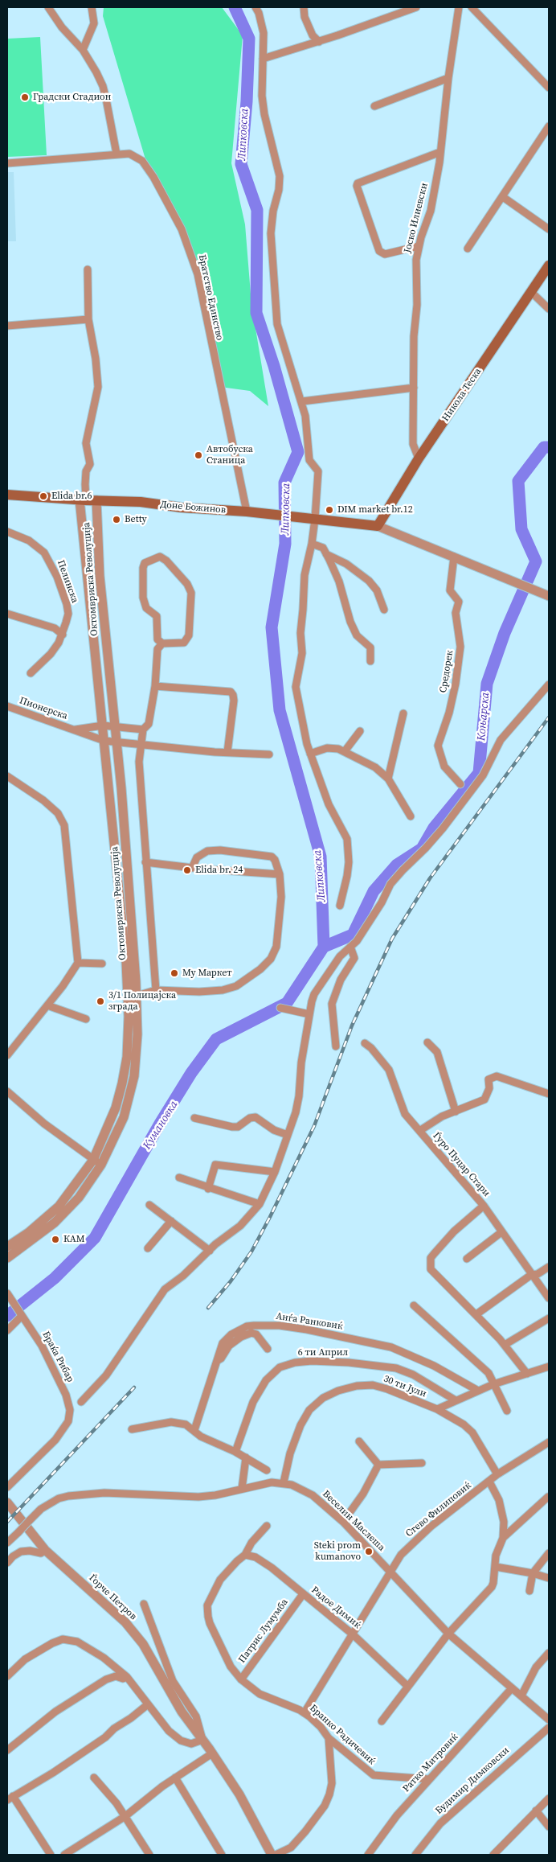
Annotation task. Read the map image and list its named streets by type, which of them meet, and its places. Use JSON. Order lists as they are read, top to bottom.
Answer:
{
  "streets": {
    "main road": ["Никола Теска", "Доне Божинов"],
    "street": [
      "Јоско Илиевски",
      "Братство Единство",
      "Октомвриска Револуција",
      "Пелинска",
      "Средорек",
      "Пионерска",
      "Ѓуро Пуцар Стари",
      "Анѓа Ранковиќ",
      "6 ти Април",
      "Браќа Рибар",
      "30 ти Јули",
      "Стево Филиповиќ",
      "Веселин Маслеша",
      "Ѓорче Петров",
      "Радое Димиќ",
      "Патрис Лумумба",
      "Бранко Радичевиќ",
      "Ратко Митровиќ",
      "Будимир Димковски"
    ]
  },
  "crossings": [
    ["Јоско Илиевски", "Никола Теска"],
    ["Братство Единство", "Доне Божинов"],
    ["Никола Теска", "Доне Божинов"],
    ["Доне Божинов", "Октомвриска Револуција"],
    ["Октомвриска Револуција", "Пионерска"],
    ["30 ти Јули", "Стево Филиповиќ"],
    ["30 ти Јули", "Веселин Маслеша"],
    ["Стево Филиповиќ", "Веселин Маслеша"],
    ["Стево Филиповиќ", "Радое Димиќ"],
    ["Стево Филиповиќ", "Бранко Радичевиќ"],
    ["Веселин Маслеша", "Ратко Митровиќ"],
    ["Радое Димиќ", "Патрис Лумумба"],
    ["Радое Димиќ", "Бранко Радичевиќ"],
    ["Патрис Лумумба", "Бранко Радичевиќ"],
    ["Бранко Радичевиќ", "Ратко Митровиќ"]
  ],
  "water": ["Липковска", "Коњарска", "Кумановка"],
  "places": [
    "Градски Стадион",
    "Автобуска Станица",
    "Elida br.6",
    "DIM market br.12",
    "Betty",
    "Elida br. 24",
    "Му Маркет",
    "3/1 Полицајска зграда",
    "КАМ",
    "Steki prom kumanovo"
  ]
}
